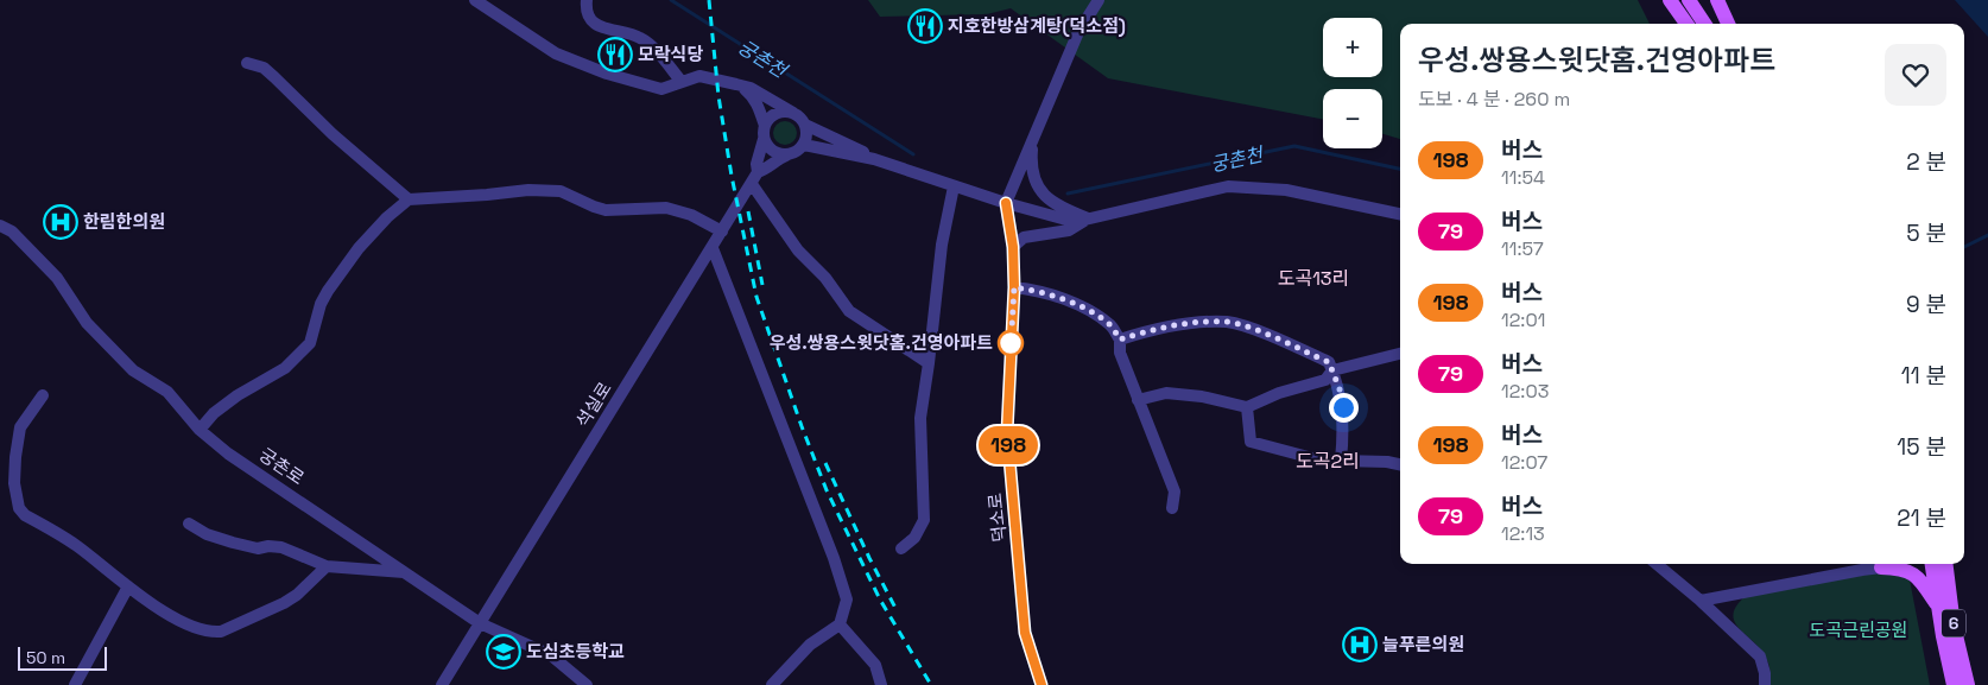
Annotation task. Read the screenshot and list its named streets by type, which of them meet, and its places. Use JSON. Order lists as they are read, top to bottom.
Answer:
{
  "streets": {
    "main road": ["6"],
    "street": ["석실로", "궁촌로", "덕소로"]
  },
  "crossings": [
    ["석실로", "궁촌로"]
  ],
  "districts": ["도곡13리", "도곡2리"],
  "water": ["궁촌천"],
  "parks": ["도곡근린공원"],
  "places": {
    "restaurant": ["지호한방삼계탕(덕소점)", "모락식당"],
    "hospital": ["한림한의원", "늘푸른의원"],
    "other": ["우성.쌍용스윗닷홈.건영아파트"],
    "school or university": ["도심초등학교"]
  },
  "lines": ["bus line 198"],
  "scale_bar": "50 m",
  "page": {
    "on_map": "198",
    "map_buttons": ["+", "−"],
    "heading": ["우성.쌍용스윗닷홈.건영아파트", "도보 · 4 분 · 260 m"],
    "list": [
      {
        "mark": "198",
        "name": "버스",
        "note": "11:54",
        "value": "2 분"
      },
      {
        "mark": "79",
        "name": "버스",
        "note": "11:57",
        "value": "5 분"
      },
      {
        "mark": "198",
        "name": "버스",
        "note": "12:01",
        "value": "9 분"
      },
      {
        "mark": "79",
        "name": "버스",
        "note": "12:03",
        "value": "11 분"
      },
      {
        "mark": "198",
        "name": "버스",
        "note": "12:07",
        "value": "15 분"
      },
      {
        "mark": "79",
        "name": "버스",
        "note": "12:13",
        "value": "21 분"
      }
    ],
    "scale": "50 m"
  }
}
